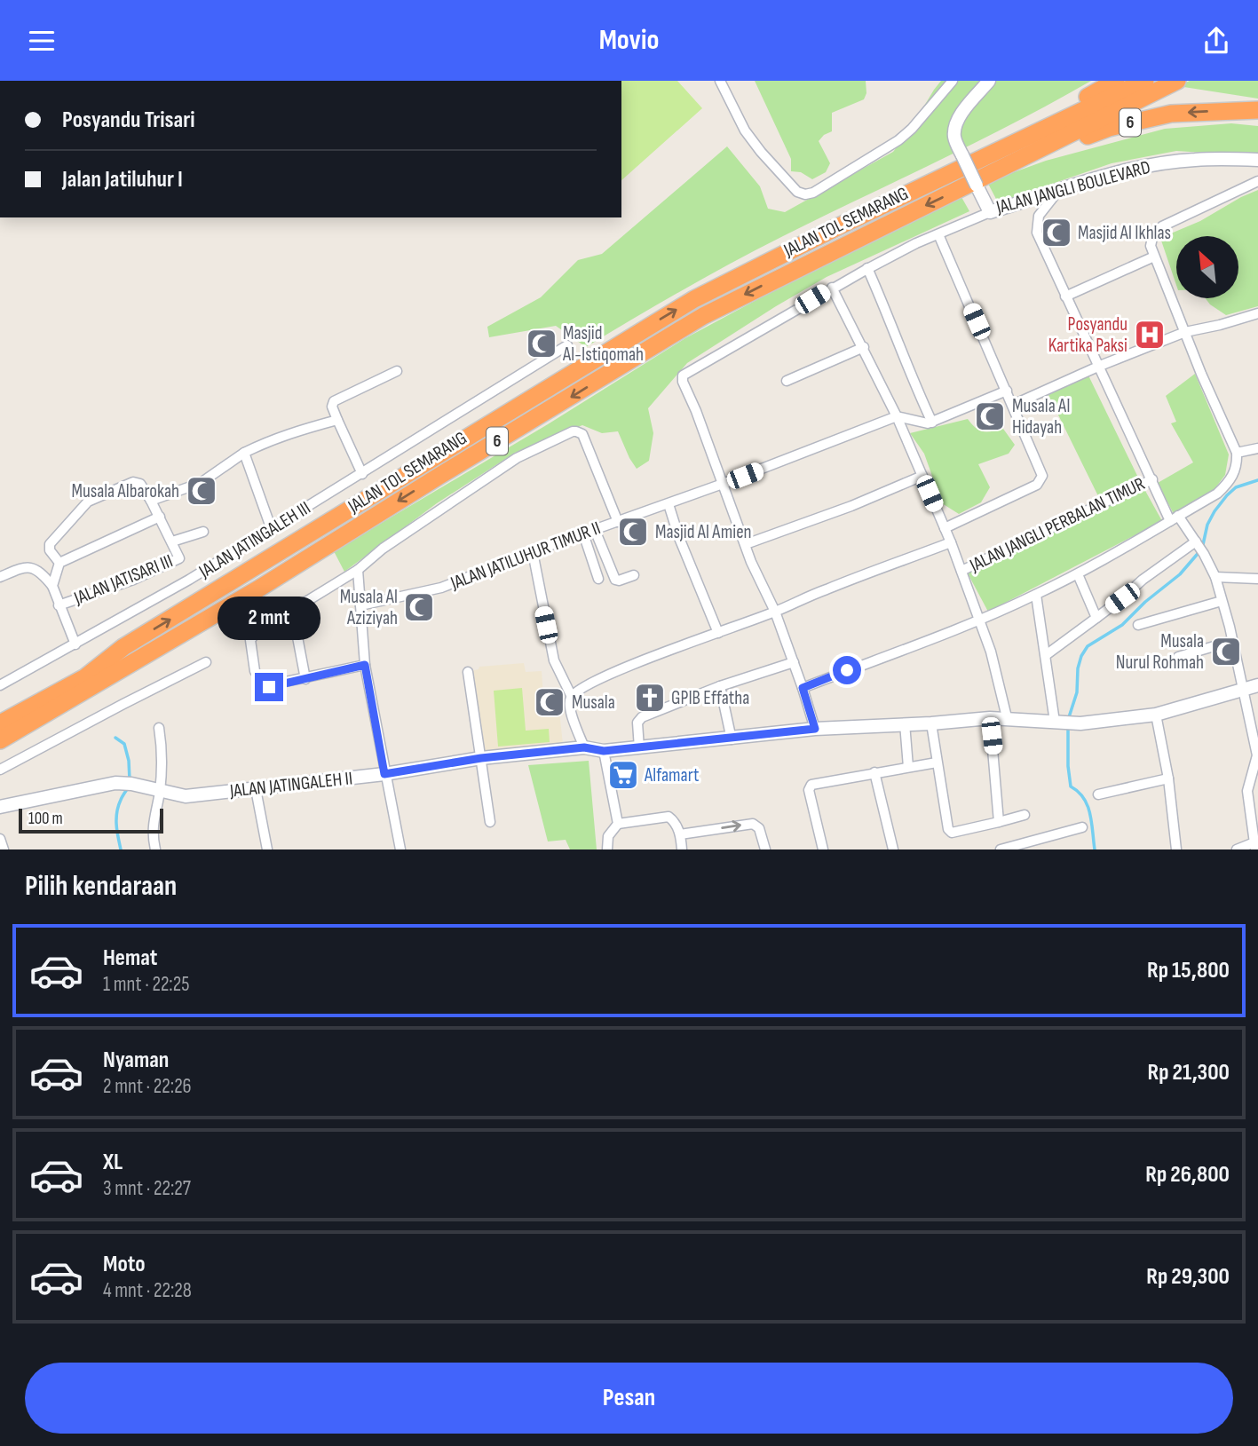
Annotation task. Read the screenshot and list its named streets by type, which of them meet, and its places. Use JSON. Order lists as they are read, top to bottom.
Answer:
{
  "streets": {
    "highway": ["6", "JALAN TOL SEMARANG"],
    "street": [
      "JALAN JANGLI BOULEVARD",
      "JALAN JANGLI PERBALAN TIMUR",
      "JALAN JATINGALEH III",
      "JALAN JATILUHUR TIMUR II",
      "JALAN JATISARI III",
      "JALAN JATINGALEH II"
    ]
  },
  "crossings": [
    ["6", "JALAN TOL SEMARANG"],
    ["JALAN JANGLI PERBALAN TIMUR", "JALAN JATILUHUR TIMUR II"],
    ["JALAN JANGLI PERBALAN TIMUR", "JALAN JATINGALEH II"],
    ["JALAN JATINGALEH III", "JALAN JATISARI III"]
  ],
  "places": {
    "mosque": [
      "Masjid Al Ikhlas",
      "Masjid Al-Istiqomah",
      "Musala Al Hidayah",
      "Musala Albarokah",
      "Masjid Al Amien",
      "Musala Al Aziziyah",
      "Musala Nurul Rohmah",
      "Musala"
    ],
    "hospital": ["Posyandu Kartika Paksi"],
    "church": ["GPIB Effatha"],
    "supermarket": ["Alfamart"]
  },
  "scale_bar": "100 m",
  "north": "top left",
  "page": {
    "header": "Movio",
    "banner": ["Posyandu Trisari", "Jalan Jatiluhur I"],
    "bubble": "2 mnt",
    "scale": "100 m",
    "heading": "Pilih kendaraan",
    "list": [
      {
        "name": "Hemat",
        "note": "1 mnt · 22:25",
        "value": "Rp 15,800"
      },
      {
        "name": "Nyaman",
        "note": "2 mnt · 22:26",
        "value": "Rp 21,300"
      },
      {
        "name": "XL",
        "note": "3 mnt · 22:27",
        "value": "Rp 26,800"
      },
      {
        "name": "Moto",
        "note": "4 mnt · 22:28",
        "value": "Rp 29,300"
      }
    ],
    "buttons": "Pesan"
  }
}
